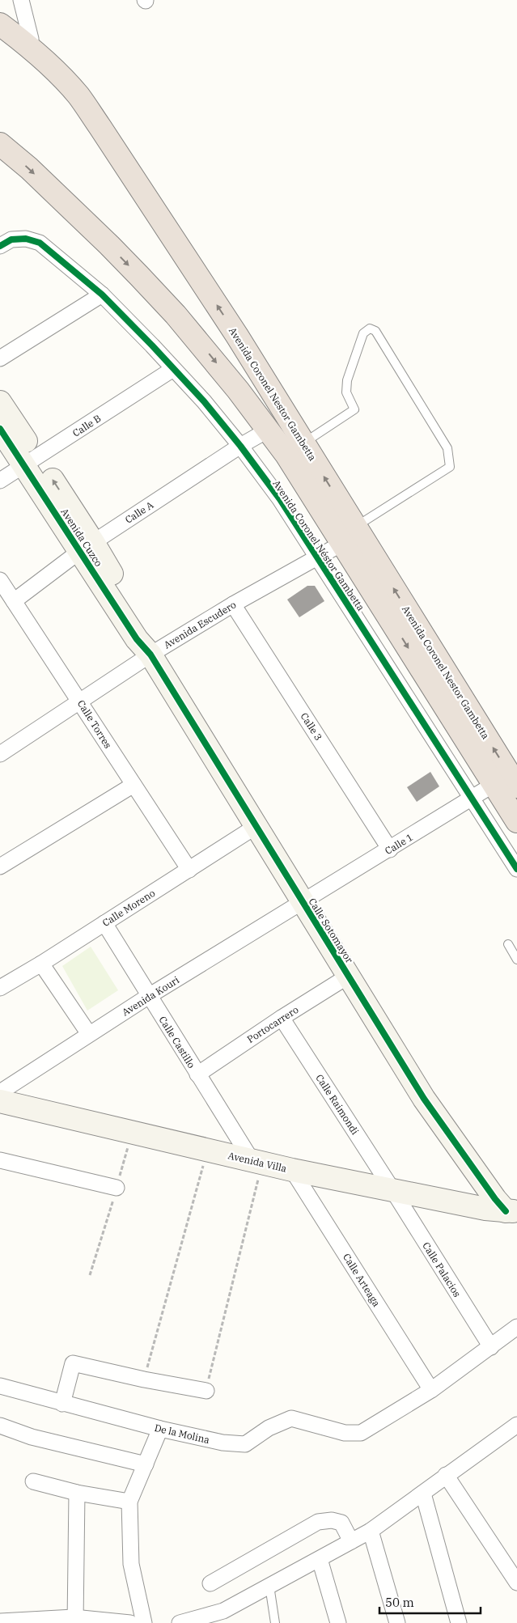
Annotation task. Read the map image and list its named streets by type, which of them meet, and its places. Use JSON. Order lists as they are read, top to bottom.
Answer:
{
  "streets": {
    "highway": ["Avenida Coronel Nestor Gambetta"],
    "street": [
      "Calle B",
      "Calle A",
      "Avenida Cuzco",
      "Avenida Coronel Néstor Gambetta",
      "Avenida Escudero",
      "Calle Torres",
      "Calle 3",
      "Calle 1",
      "Calle Moreno",
      "Calle Sotomayor",
      "Avenida Kouri",
      "Portocarrero",
      "Calle Castillo",
      "Calle Raimondi",
      "Avenida Villa",
      "Calle Palacios",
      "Calle Arteaga",
      "De la Molina"
    ]
  },
  "crossings": [
    ["Avenida Coronel Nestor Gambetta", "Calle A"],
    ["Avenida Coronel Nestor Gambetta", "Avenida Escudero"],
    ["Avenida Coronel Nestor Gambetta", "Calle 1"],
    ["Calle B", "Avenida Cuzco"],
    ["Calle B", "Avenida Coronel Néstor Gambetta"],
    ["Calle A", "Avenida Cuzco"],
    ["Calle A", "Avenida Coronel Néstor Gambetta"],
    ["Calle A", "Calle Torres"],
    ["Avenida Cuzco", "Avenida Escudero"],
    ["Avenida Cuzco", "Calle Sotomayor"],
    ["Avenida Coronel Néstor Gambetta", "Avenida Escudero"],
    ["Avenida Coronel Néstor Gambetta", "Calle 1"],
    ["Avenida Escudero", "Calle Torres"],
    ["Avenida Escudero", "Calle 3"],
    ["Avenida Escudero", "Calle Sotomayor"],
    ["Calle Torres", "Calle Moreno"],
    ["Calle 3", "Calle 1"],
    ["Calle 1", "Calle Sotomayor"],
    ["Calle 1", "Avenida Kouri"],
    ["Calle Moreno", "Calle Sotomayor"],
    ["Calle Moreno", "Calle Castillo"],
    ["Calle Sotomayor", "Avenida Kouri"],
    ["Calle Sotomayor", "Portocarrero"],
    ["Calle Sotomayor", "Avenida Villa"],
    ["Avenida Kouri", "Calle Castillo"],
    ["Portocarrero", "Calle Castillo"],
    ["Portocarrero", "Calle Raimondi"],
    ["Calle Castillo", "Avenida Villa"],
    ["Calle Raimondi", "Avenida Villa"],
    ["Calle Raimondi", "Calle Palacios"],
    ["Avenida Villa", "Calle Palacios"],
    ["Avenida Villa", "Calle Arteaga"],
    ["Calle Arteaga", "De la Molina"]
  ],
  "scale_bar": "50 m"
}
